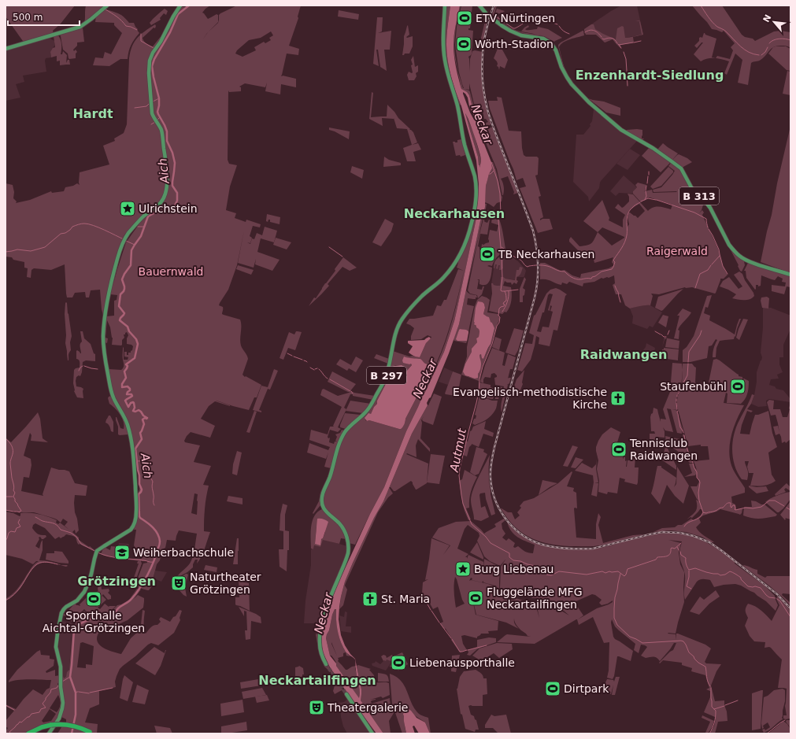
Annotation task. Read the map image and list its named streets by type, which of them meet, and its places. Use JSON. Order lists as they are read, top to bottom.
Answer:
{
  "streets": {
    "main road": ["B 313", "B 297"]
  },
  "districts": [
    "Enzenhardt-Siedlung",
    "Hardt",
    "Neckarhausen",
    "Raidwangen",
    "Grötzingen",
    "Neckartailfingen"
  ],
  "water": ["Neckar", "Aich", "Autmut"],
  "parks": ["Raigerwald", "Bauernwald"],
  "places": {
    "sports": [
      "ETV Nürtingen",
      "Wörth-Stadion",
      "TB Neckarhausen",
      "Staufenbühl",
      "Tennisclub Raidwangen",
      "Fluggelände MFG Neckartailfingen",
      "Sporthalle Aichtal-Grötzingen",
      "Liebenausporthalle",
      "Dirtpark"
    ],
    "place": ["Ulrichstein", "Burg Liebenau"],
    "church": ["Evangelisch-methodistische Kirche", "St. Maria"],
    "school or university": ["Weiherbachschule"],
    "theatre": ["Naturtheater Grötzingen", "Theatergalerie"]
  },
  "scale_bar": "500 m",
  "north": "top left"
}
